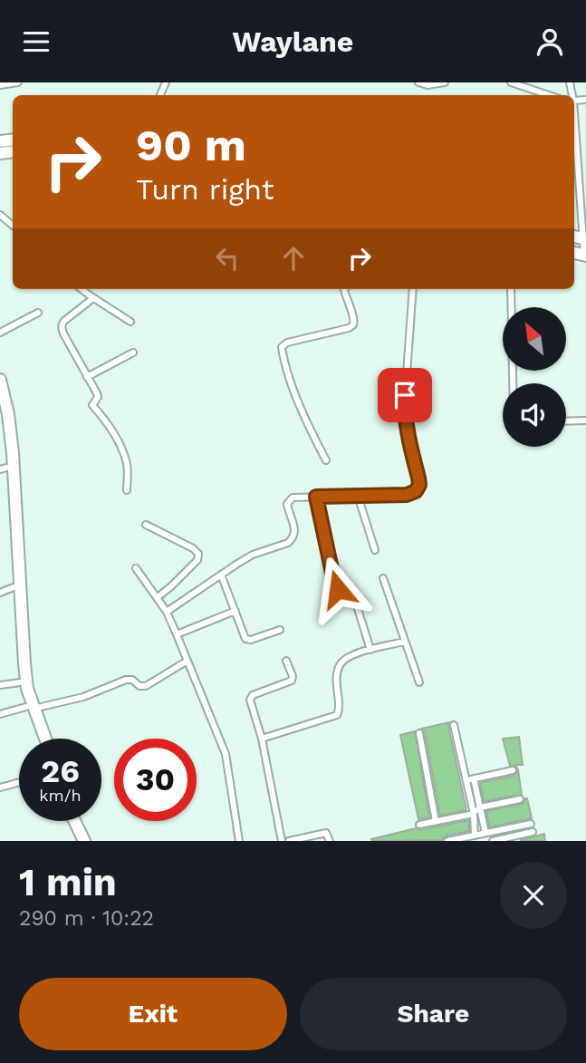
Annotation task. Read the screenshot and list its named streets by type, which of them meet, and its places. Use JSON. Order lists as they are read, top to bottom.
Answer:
{
  "north": "top left",
  "page": {
    "header": "Waylane",
    "turn": ["90 m", "Turn right"],
    "speed": "26 km/h",
    "limit": "30",
    "heading": ["1 min", "290 m · 10:22"],
    "buttons": ["Exit", "Share"]
  }
}
